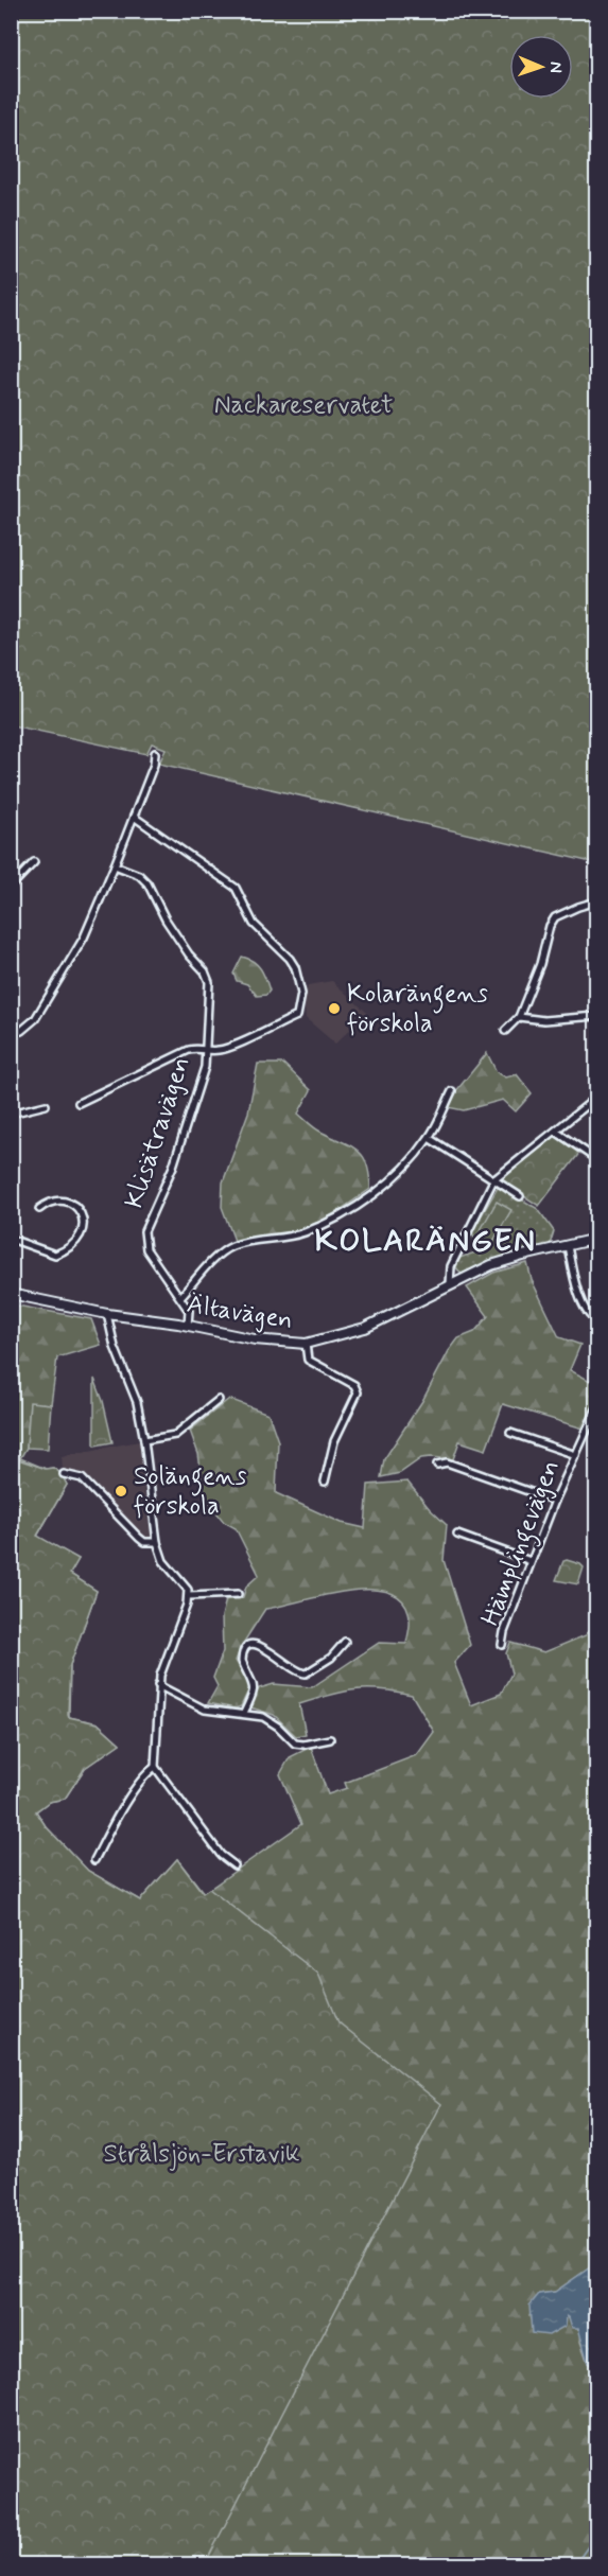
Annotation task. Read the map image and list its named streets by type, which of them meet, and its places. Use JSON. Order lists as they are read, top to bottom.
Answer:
{
  "streets": {
    "main road": ["Ältavägen"],
    "street": ["Klisätravägen", "Hämplingevägen"]
  },
  "crossings": [
    ["Klisätravägen", "Ältavägen"]
  ],
  "districts": ["KOLARÄNGEN"],
  "parks": ["Nackareservatet", "Strålsjön-Erstavik"],
  "places": ["Kolarängens förskola", "Solängens förskola"],
  "north": "right"
}
